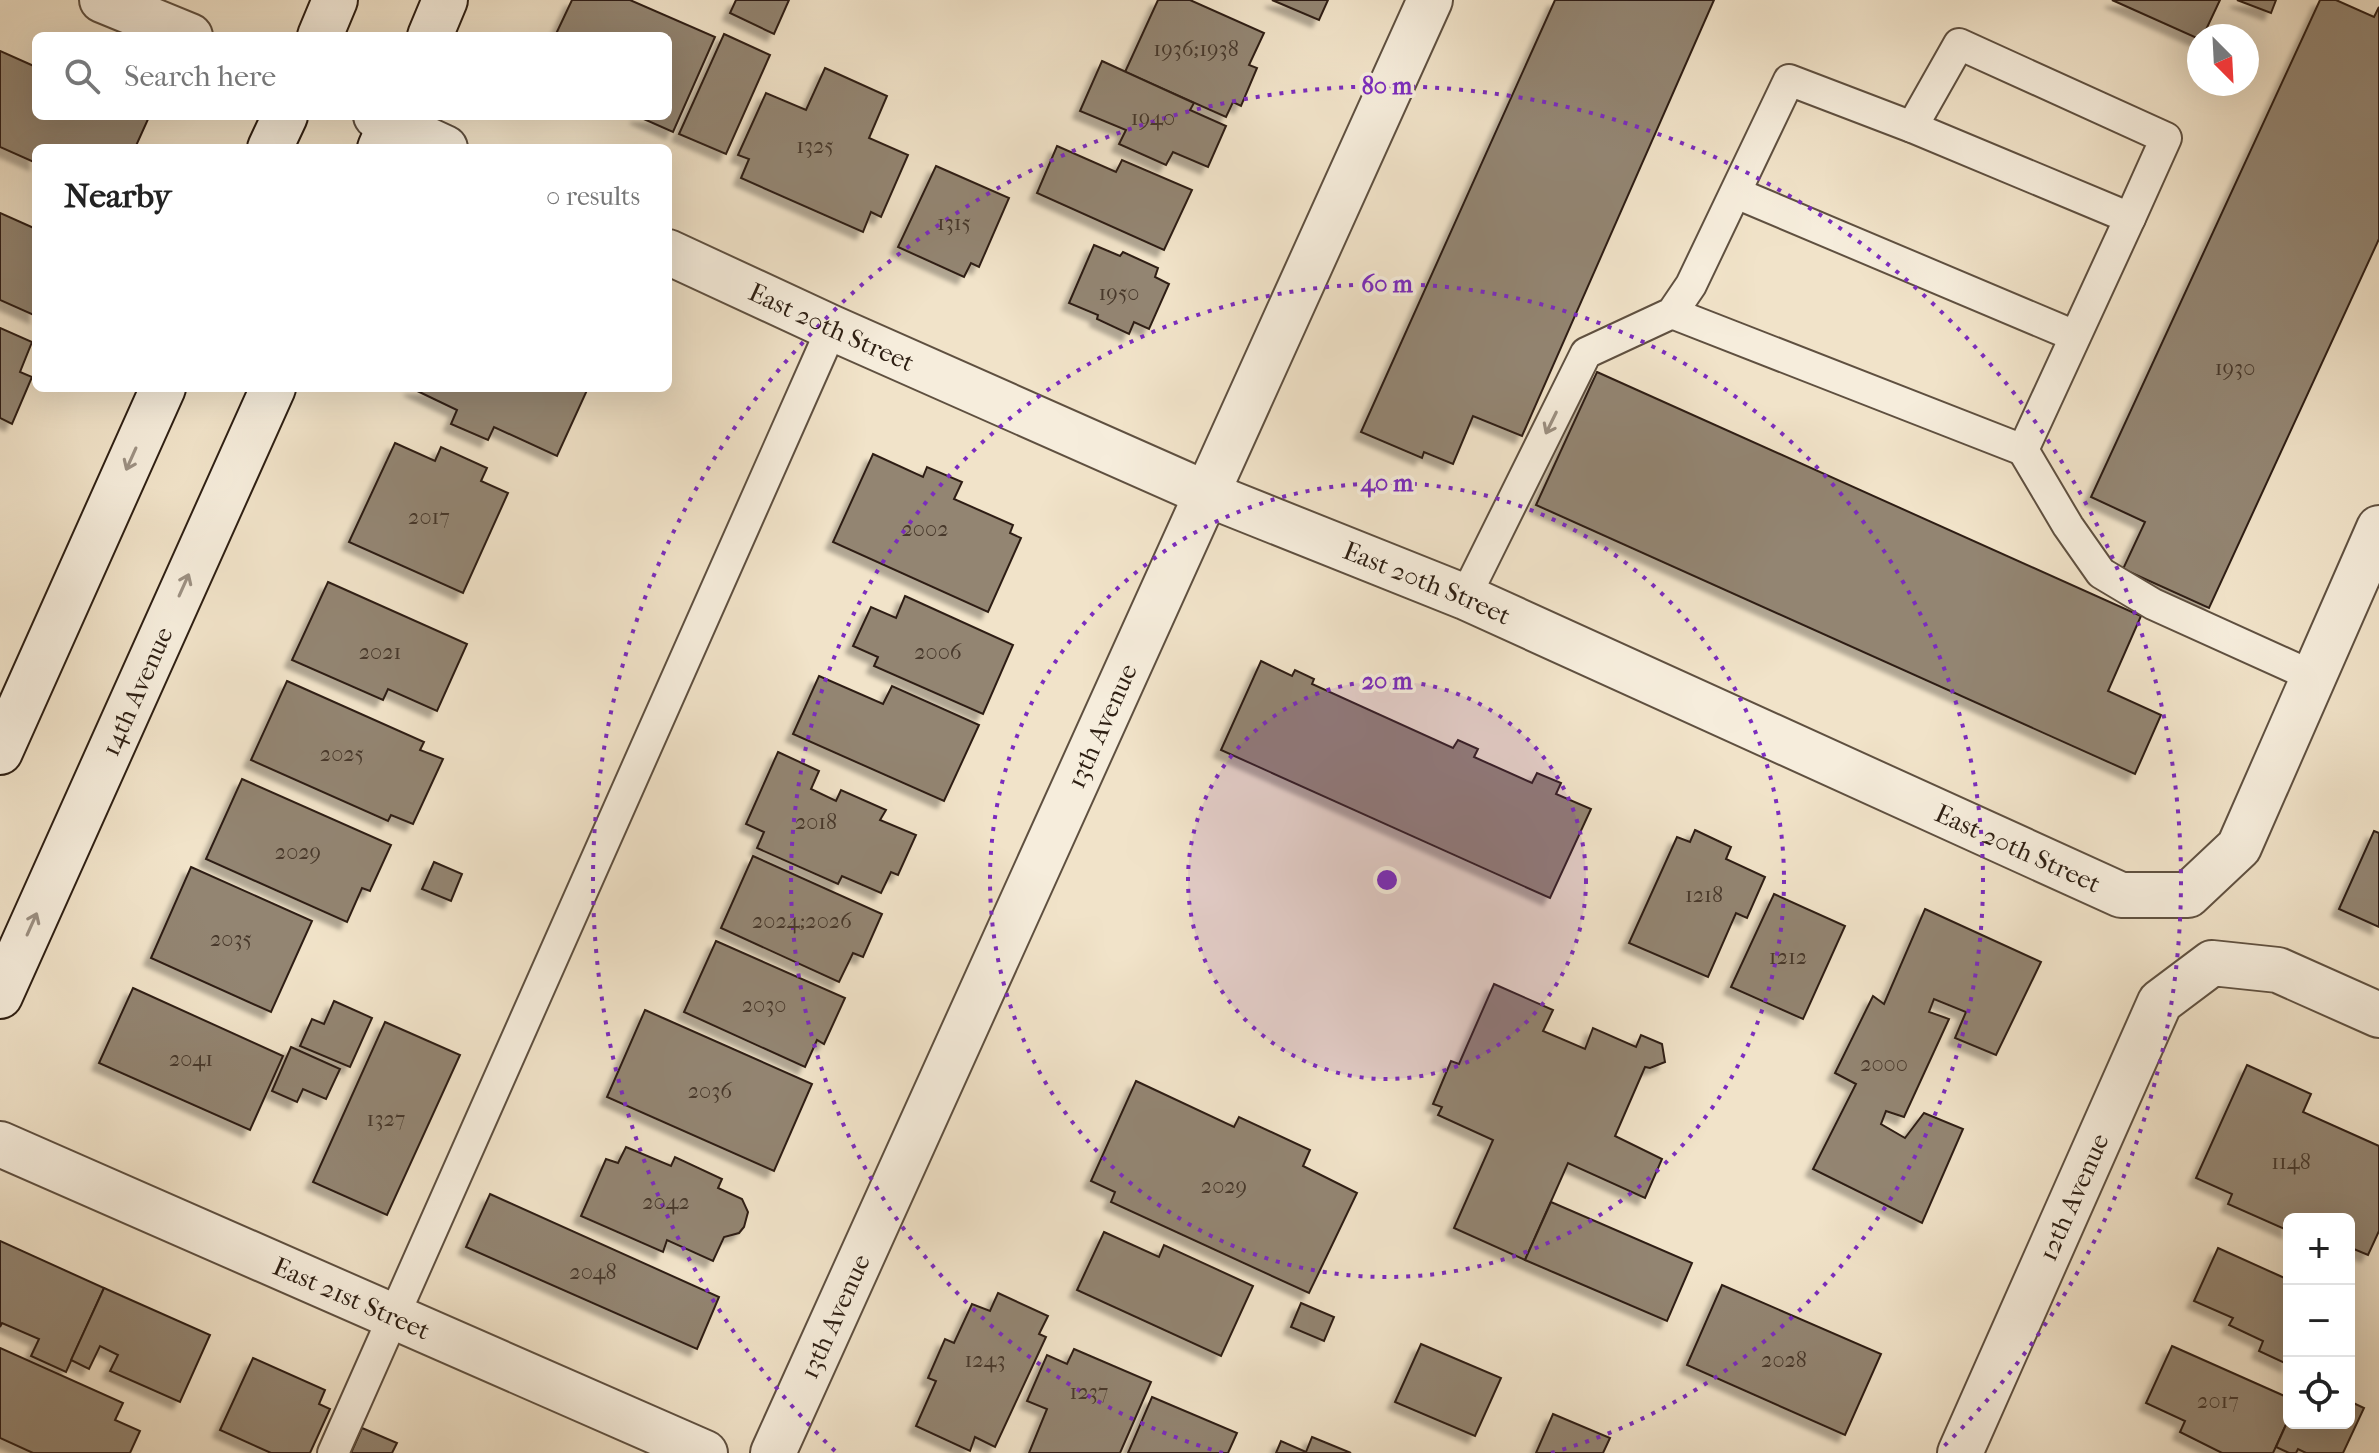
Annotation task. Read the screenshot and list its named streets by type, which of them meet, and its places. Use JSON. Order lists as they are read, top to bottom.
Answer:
{
  "streets": {
    "street": [
      "East 20th Street",
      "14th Avenue",
      "13th Avenue",
      "12th Avenue",
      "East 21st Street"
    ]
  },
  "crossings": [
    ["East 20th Street", "13th Avenue"]
  ],
  "house_numbers": [
    "1936;1938",
    "1940",
    "1325",
    "1315",
    "1950",
    "1930",
    "2017",
    "2002",
    "2021",
    "2006",
    "2025",
    "2018",
    "2029",
    "1218",
    "2024;2026",
    "2035",
    "1212",
    "2030",
    "2041",
    "2000",
    "2036",
    "1327",
    "1148",
    "2029",
    "2042",
    "2048",
    "1243",
    "2028",
    "1237",
    "2017"
  ],
  "north": "bottom right",
  "page": {
    "search": "Search here",
    "heading": ["Nearby", "0 results"],
    "map_buttons": ["+", "−"]
  },
  "rings": [
    "80 m",
    "60 m",
    "40 m",
    "20 m"
  ]
}
